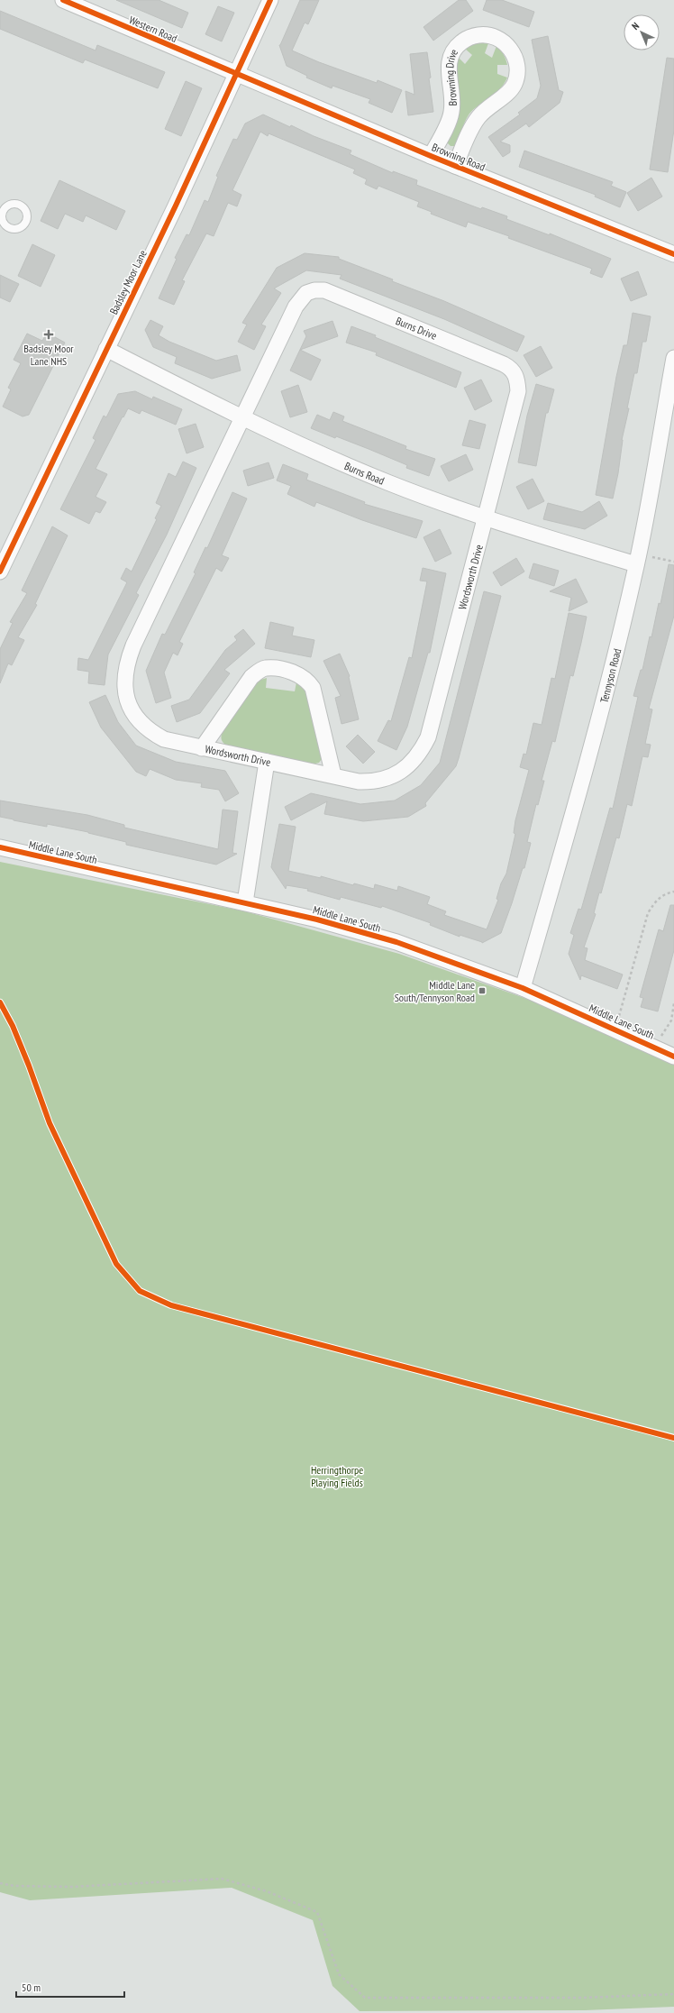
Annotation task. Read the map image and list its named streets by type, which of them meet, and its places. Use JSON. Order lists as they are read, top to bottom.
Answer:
{
  "streets": {
    "street": [
      "Western Road",
      "Browning Drive",
      "Browning Road",
      "Badsley Moor Lane",
      "Burns Drive",
      "Burns Road",
      "Wordsworth Drive",
      "Tennyson Road",
      "Middle Lane South"
    ]
  },
  "crossings": [
    ["Western Road", "Browning Road"],
    ["Western Road", "Badsley Moor Lane"],
    ["Browning Drive", "Browning Road"],
    ["Browning Road", "Badsley Moor Lane"],
    ["Badsley Moor Lane", "Burns Road"],
    ["Burns Drive", "Burns Road"],
    ["Burns Drive", "Wordsworth Drive"],
    ["Burns Road", "Wordsworth Drive"],
    ["Burns Road", "Tennyson Road"],
    ["Tennyson Road", "Middle Lane South"]
  ],
  "parks": ["Herringthorpe Playing Fields"],
  "places": {
    "health": ["Badsley Moor Lane NHS"],
    "transit": ["Middle Lane South/Tennyson Road"]
  },
  "scale_bar": "50 m",
  "north": "top left"
}
